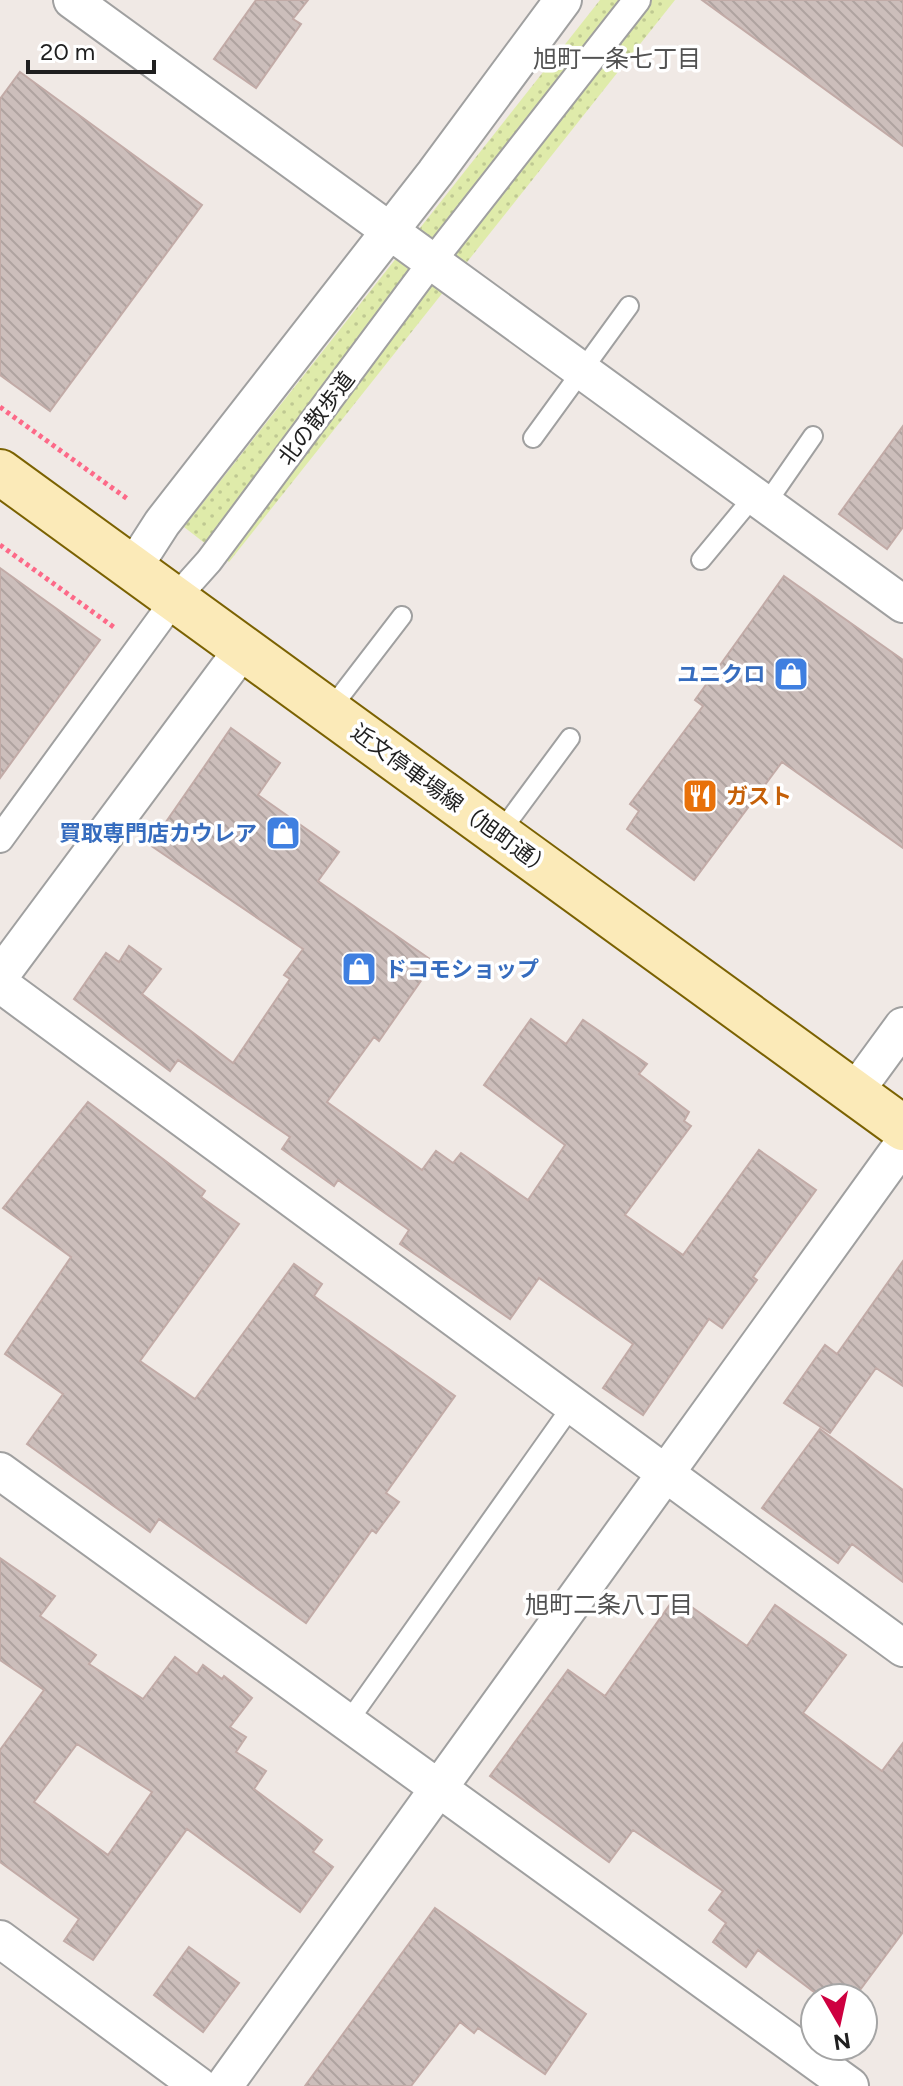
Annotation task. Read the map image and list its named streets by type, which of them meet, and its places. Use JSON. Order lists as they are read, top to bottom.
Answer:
{
  "streets": {
    "main road": ["近文停車場線（旭町通）"],
    "street": ["北の散歩道"]
  },
  "crossings": [
    ["北の散歩道", "近文停車場線（旭町通）"]
  ],
  "districts": ["旭町一条七丁目", "旭町二条八丁目"],
  "places": {
    "shop": ["ユニクロ", "買取専門店カウレア", "ドコモショップ"],
    "restaurant": ["ガスト"]
  },
  "scale_bar": "20 m",
  "north": "bottom"
}
